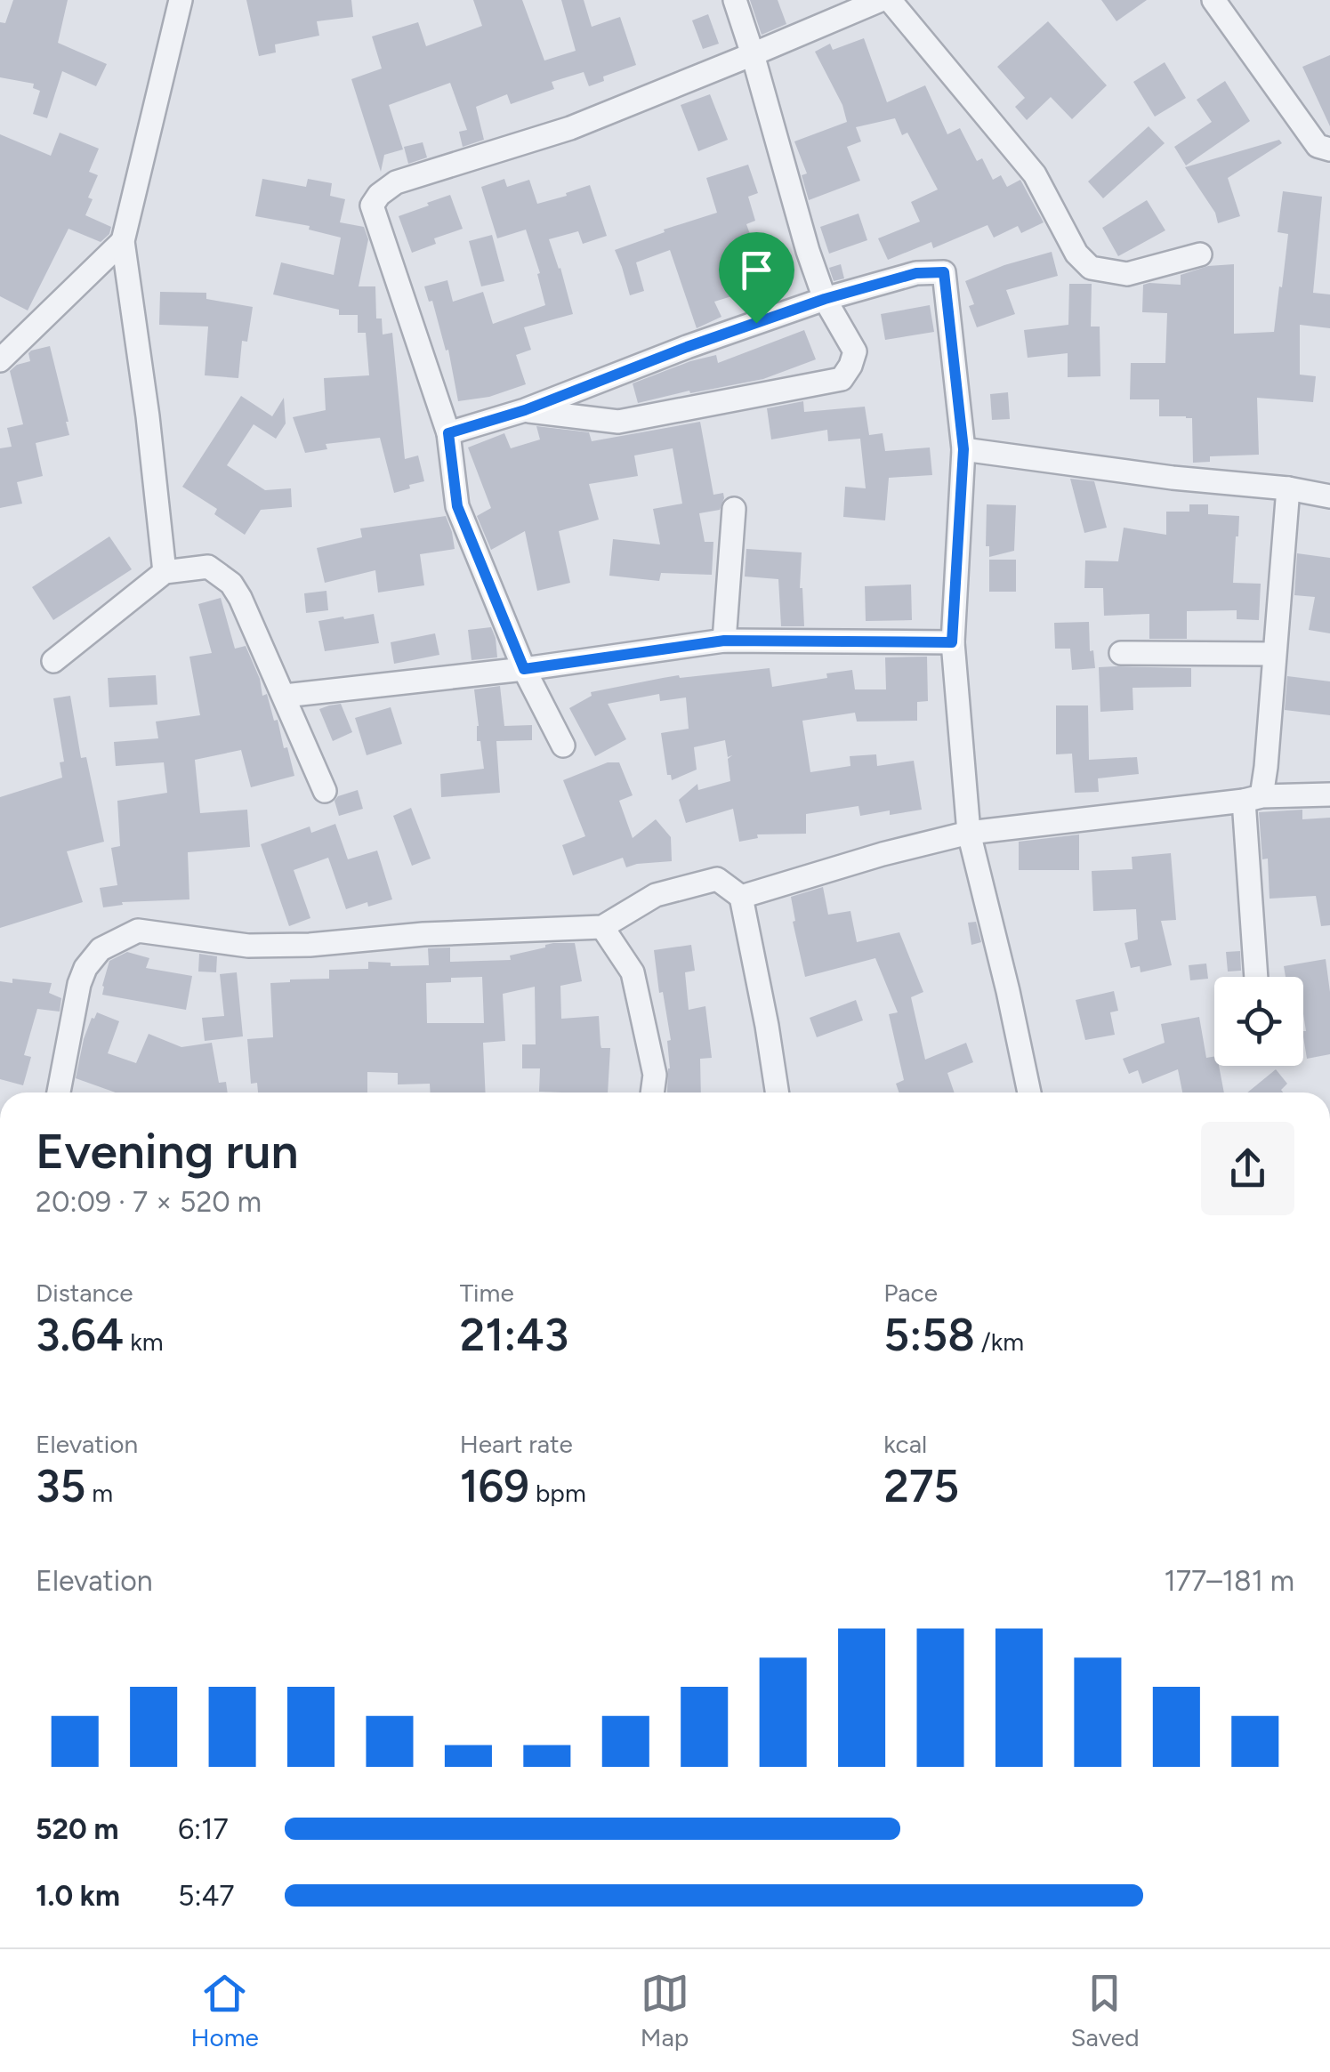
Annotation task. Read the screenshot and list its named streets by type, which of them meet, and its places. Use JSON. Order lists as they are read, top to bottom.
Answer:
{
  "page": {
    "heading": ["Evening run", "20:09 · 7 × 520 m"],
    "stats": [
      ["Distance", "3.64 km"],
      ["Time", "21:43"],
      ["Pace", "5:58 /km"],
      ["Elevation", "35 m"],
      ["Heart rate", "169 bpm"],
      ["kcal", "275"]
    ],
    "chart": ["Elevation", "177–181 m"],
    "list": [
      {
        "name": "520 m",
        "note": "6:17"
      },
      {
        "name": "1.0 km",
        "note": "5:47"
      }
    ],
    "tabs": ["Home", "Map", "Saved"]
  }
}
